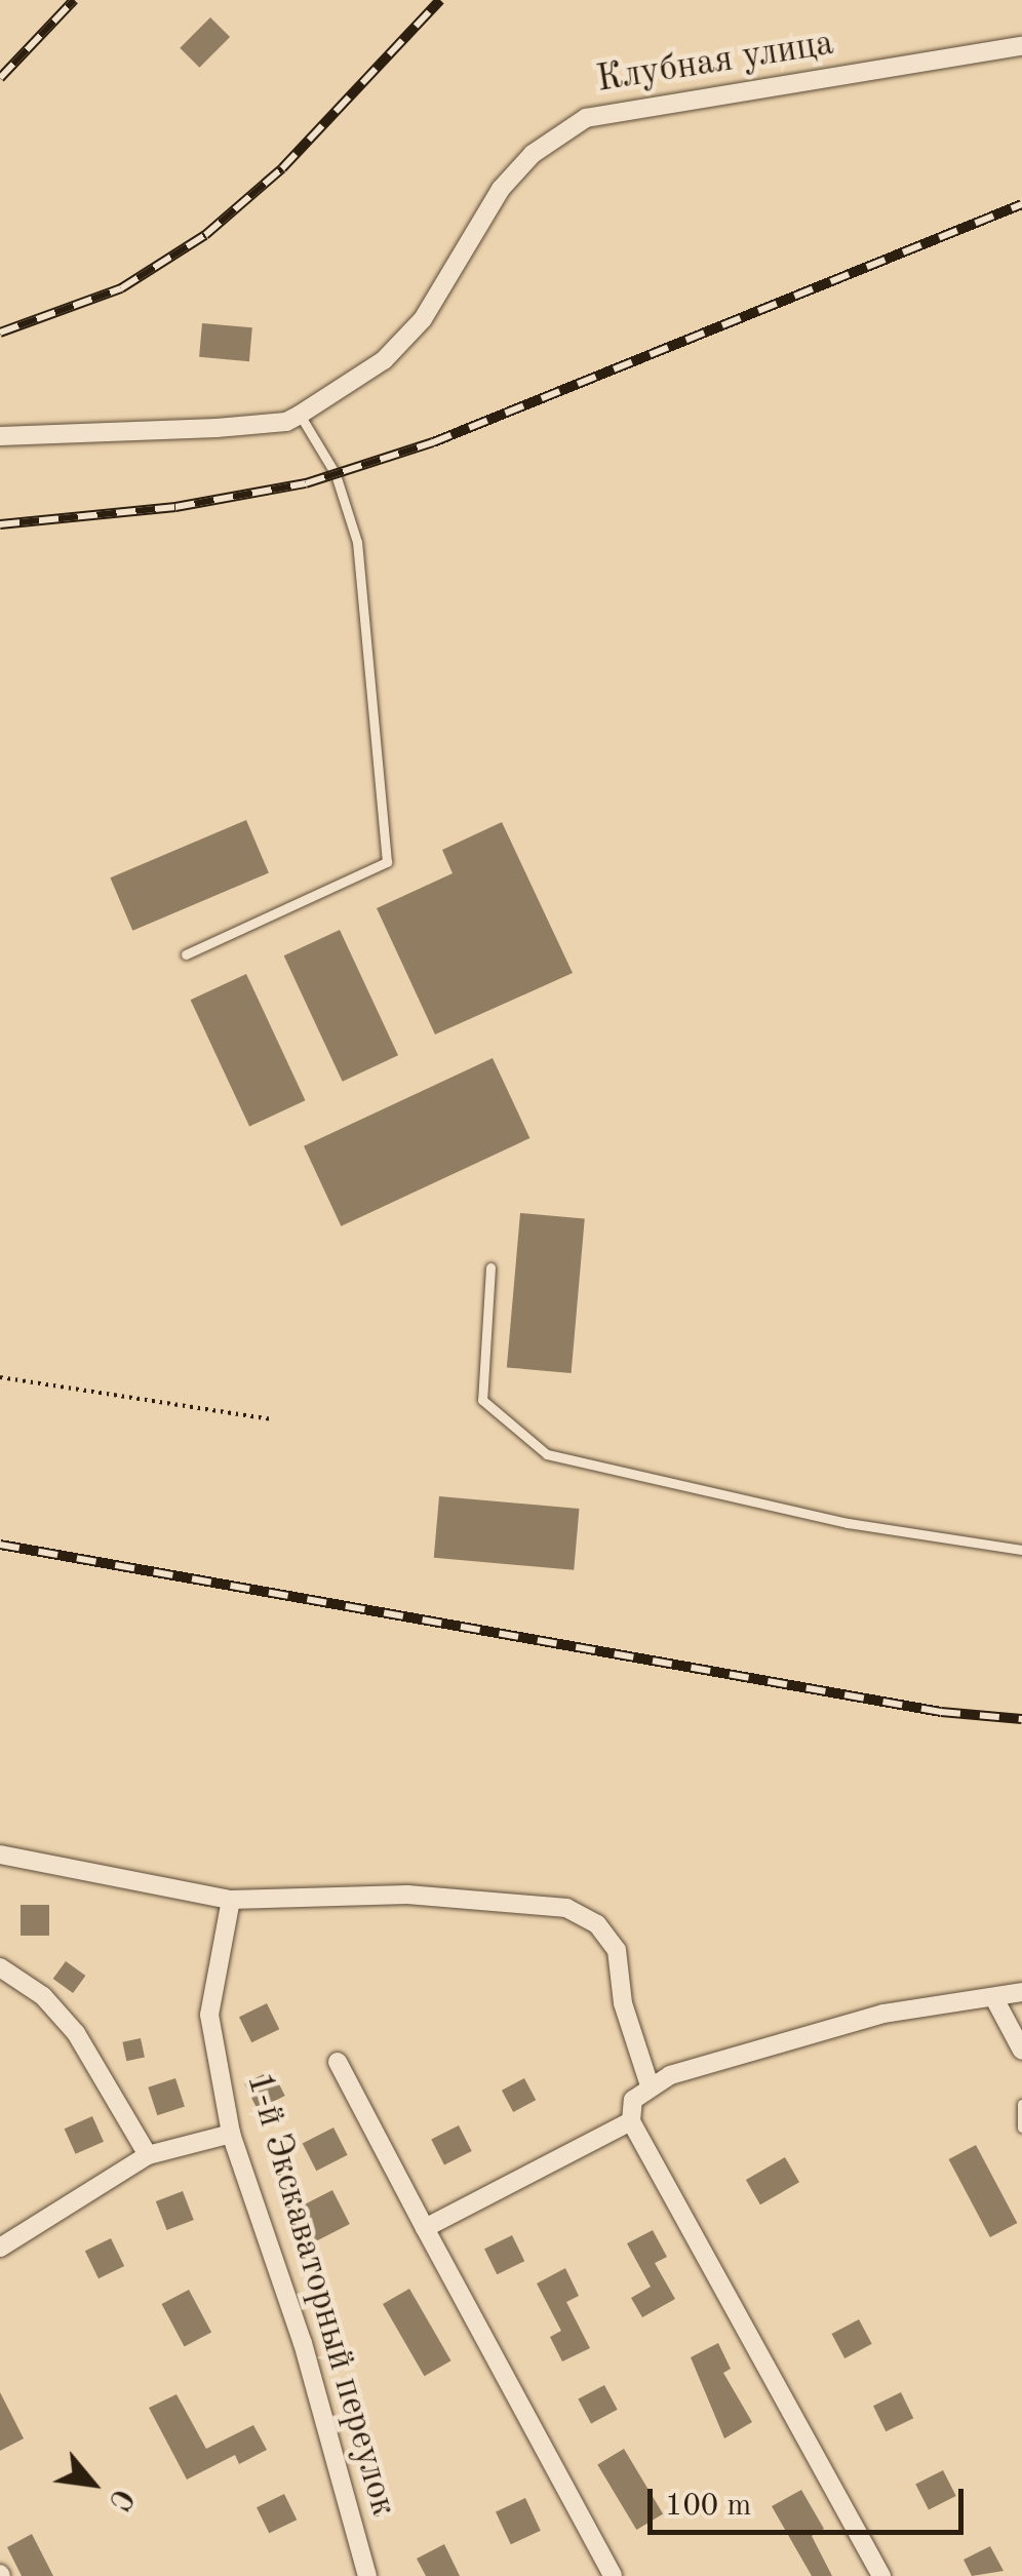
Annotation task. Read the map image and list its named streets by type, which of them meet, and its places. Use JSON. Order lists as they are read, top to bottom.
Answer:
{
  "streets": {
    "street": ["Клубная улица", "1-й Экскаваторный переулок"]
  },
  "scale_bar": "100 m",
  "north": "bottom right"
}
